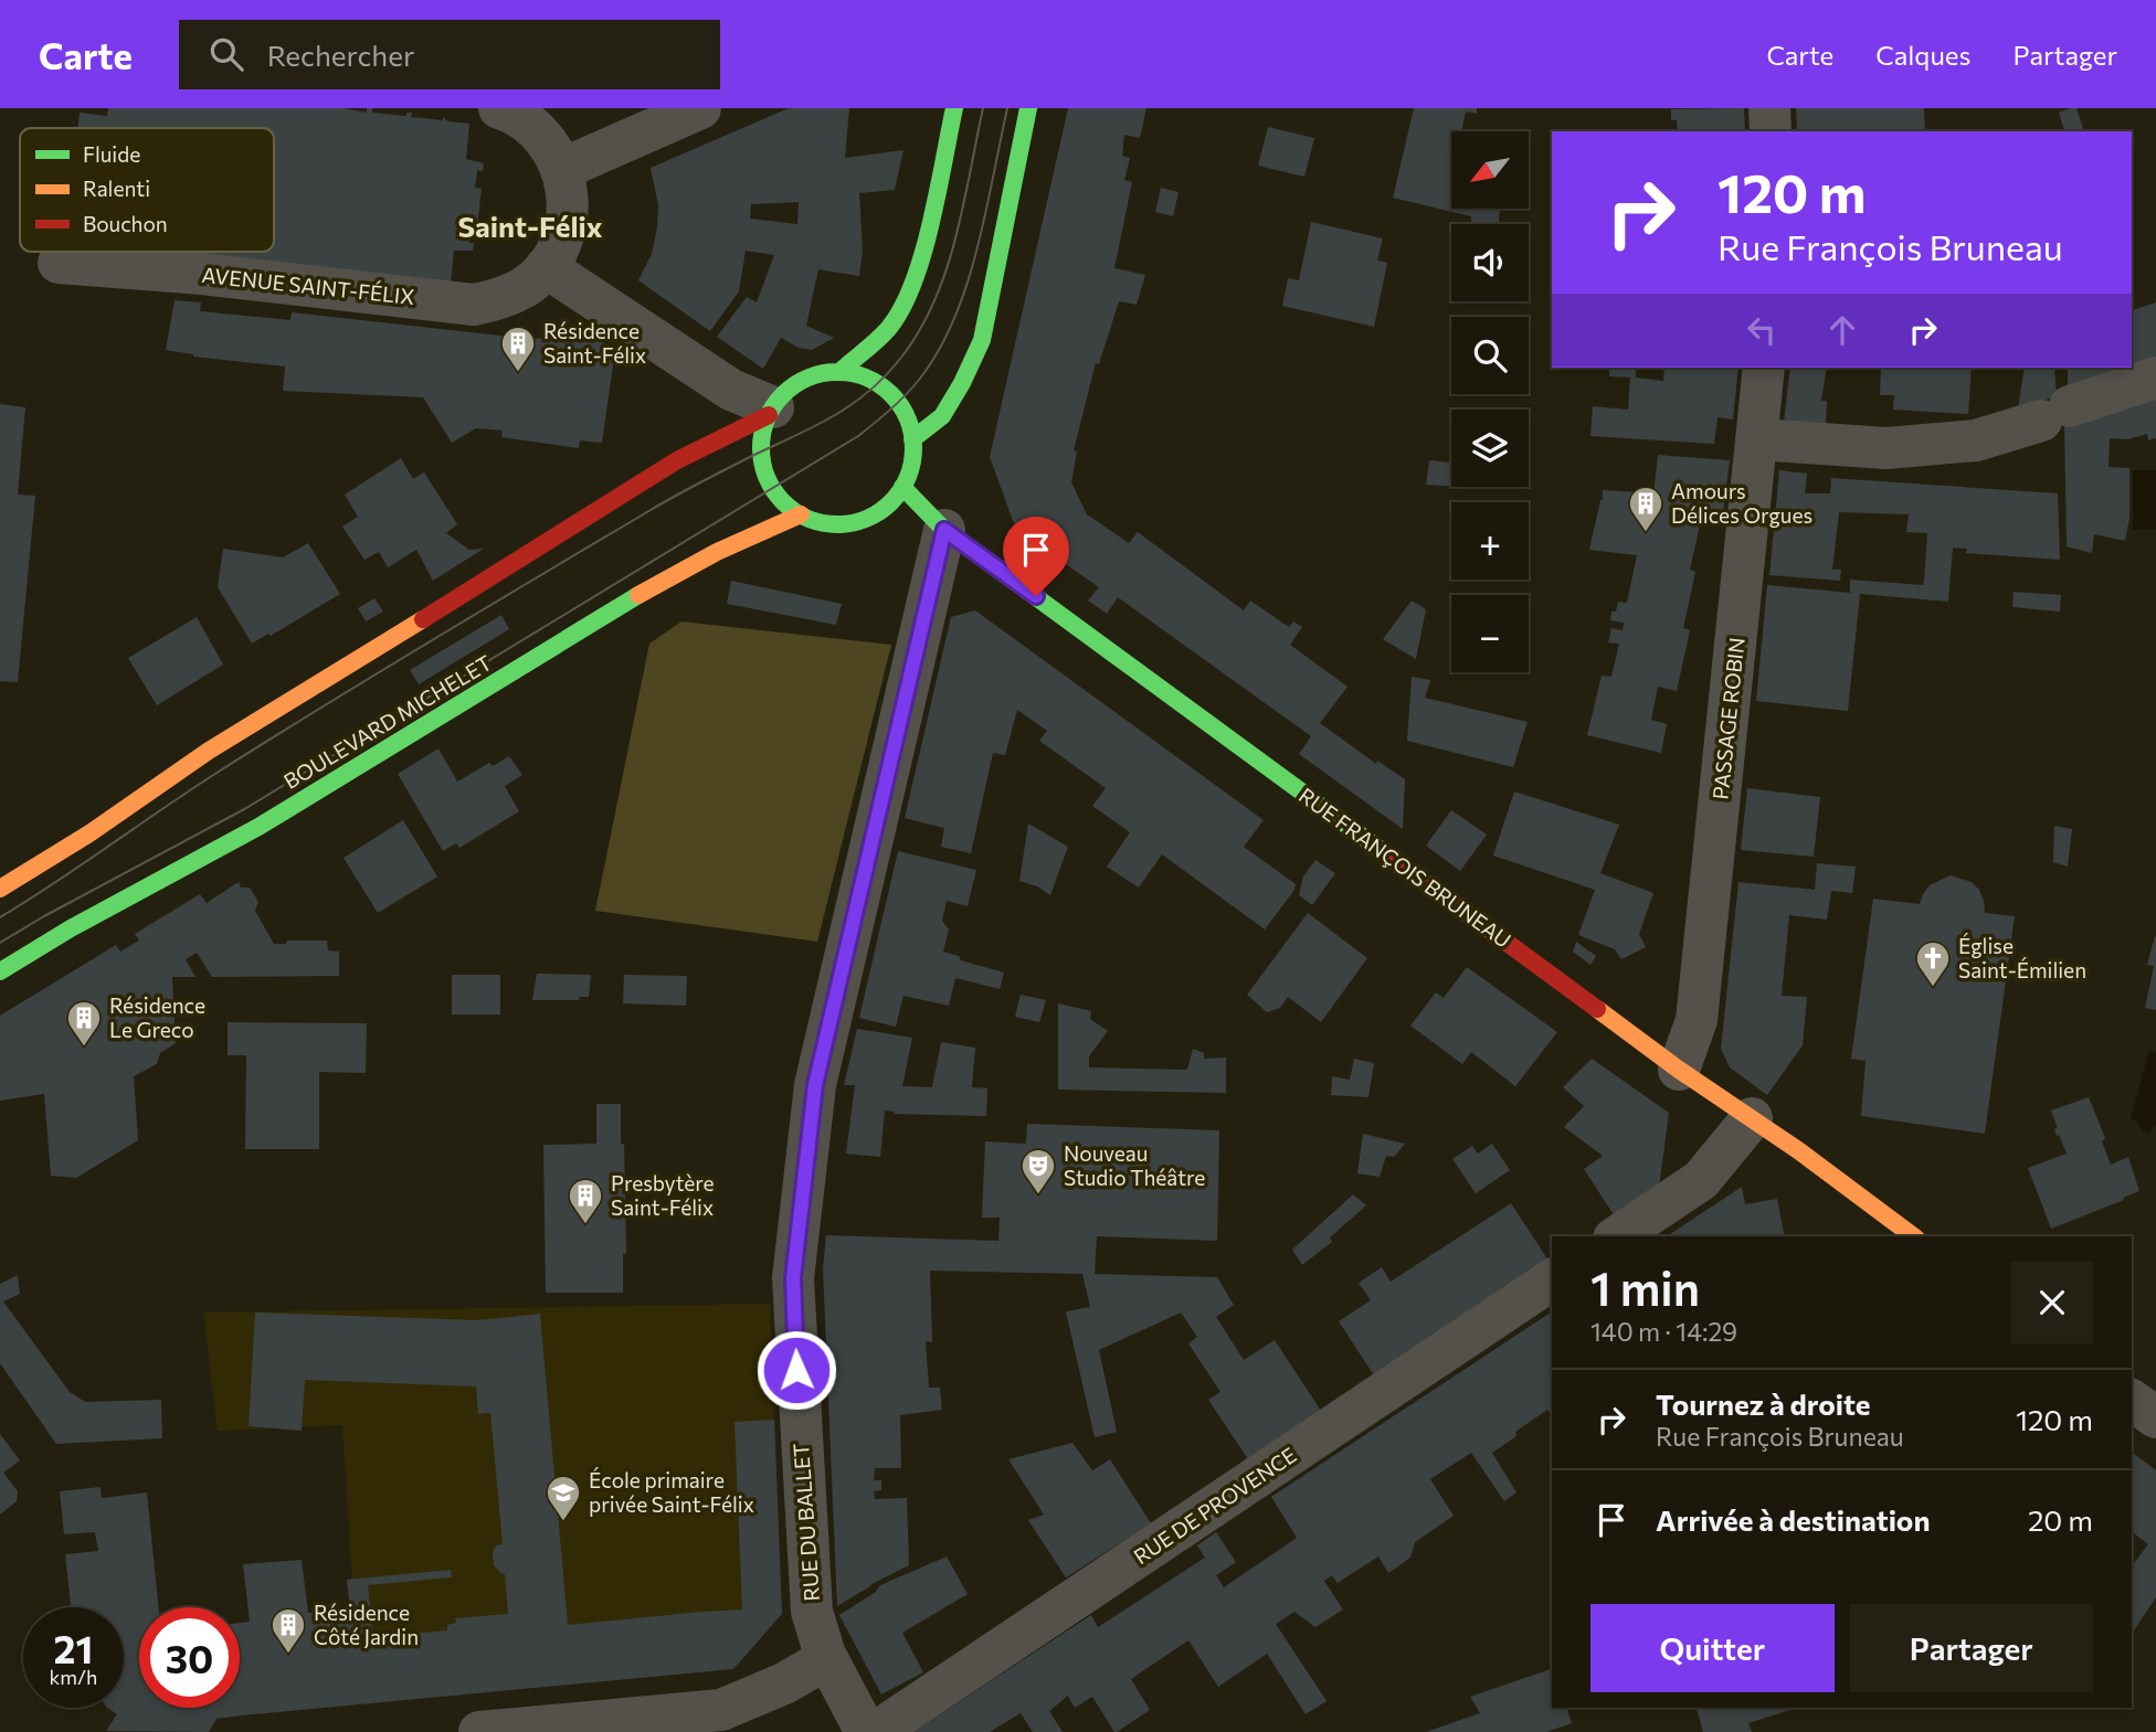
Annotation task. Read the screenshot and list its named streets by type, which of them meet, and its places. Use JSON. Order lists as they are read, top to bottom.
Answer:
{
  "streets": {
    "street": [
      "AVENUE SAINT-FÉLIX",
      "PASSAGE ROBIN",
      "BOULEVARD MICHELET",
      "RUE FRANÇOIS BRUNEAU",
      "RUE DE PROVENCE",
      "RUE DU BALLET"
    ]
  },
  "crossings": [
    ["PASSAGE ROBIN", "RUE FRANÇOIS BRUNEAU"],
    ["BOULEVARD MICHELET", "RUE FRANÇOIS BRUNEAU"],
    ["RUE FRANÇOIS BRUNEAU", "RUE DU BALLET"]
  ],
  "districts": ["Saint-Félix"],
  "places": {
    "building": [
      "Résidence Saint-Félix",
      "Amours Délices Orgues",
      "Résidence Le Greco",
      "Presbytère Saint-Félix",
      "Résidence Côté Jardin"
    ],
    "church": ["Église Saint-Émilien"],
    "theatre": ["Nouveau Studio Théâtre"],
    "school or university": ["École primaire privée Saint-Félix"]
  },
  "legend": ["Fluide", "Ralenti", "Bouchon"],
  "north": "bottom left",
  "page": {
    "header": "Carte",
    "search": "Rechercher",
    "nav": ["Carte", "Calques", "Partager"],
    "map_buttons": ["+", "−"],
    "turn": ["120 m", "Rue François Bruneau"],
    "heading": ["1 min", "140 m · 14:29"],
    "list": [
      {
        "name": "Tournez à droite",
        "note": "Rue François Bruneau",
        "value": "120 m"
      },
      {
        "name": "Arrivée à destination",
        "value": "20 m"
      }
    ],
    "buttons": ["Quitter", "Partager"],
    "speed": "21 km/h",
    "limit": "30"
  }
}
